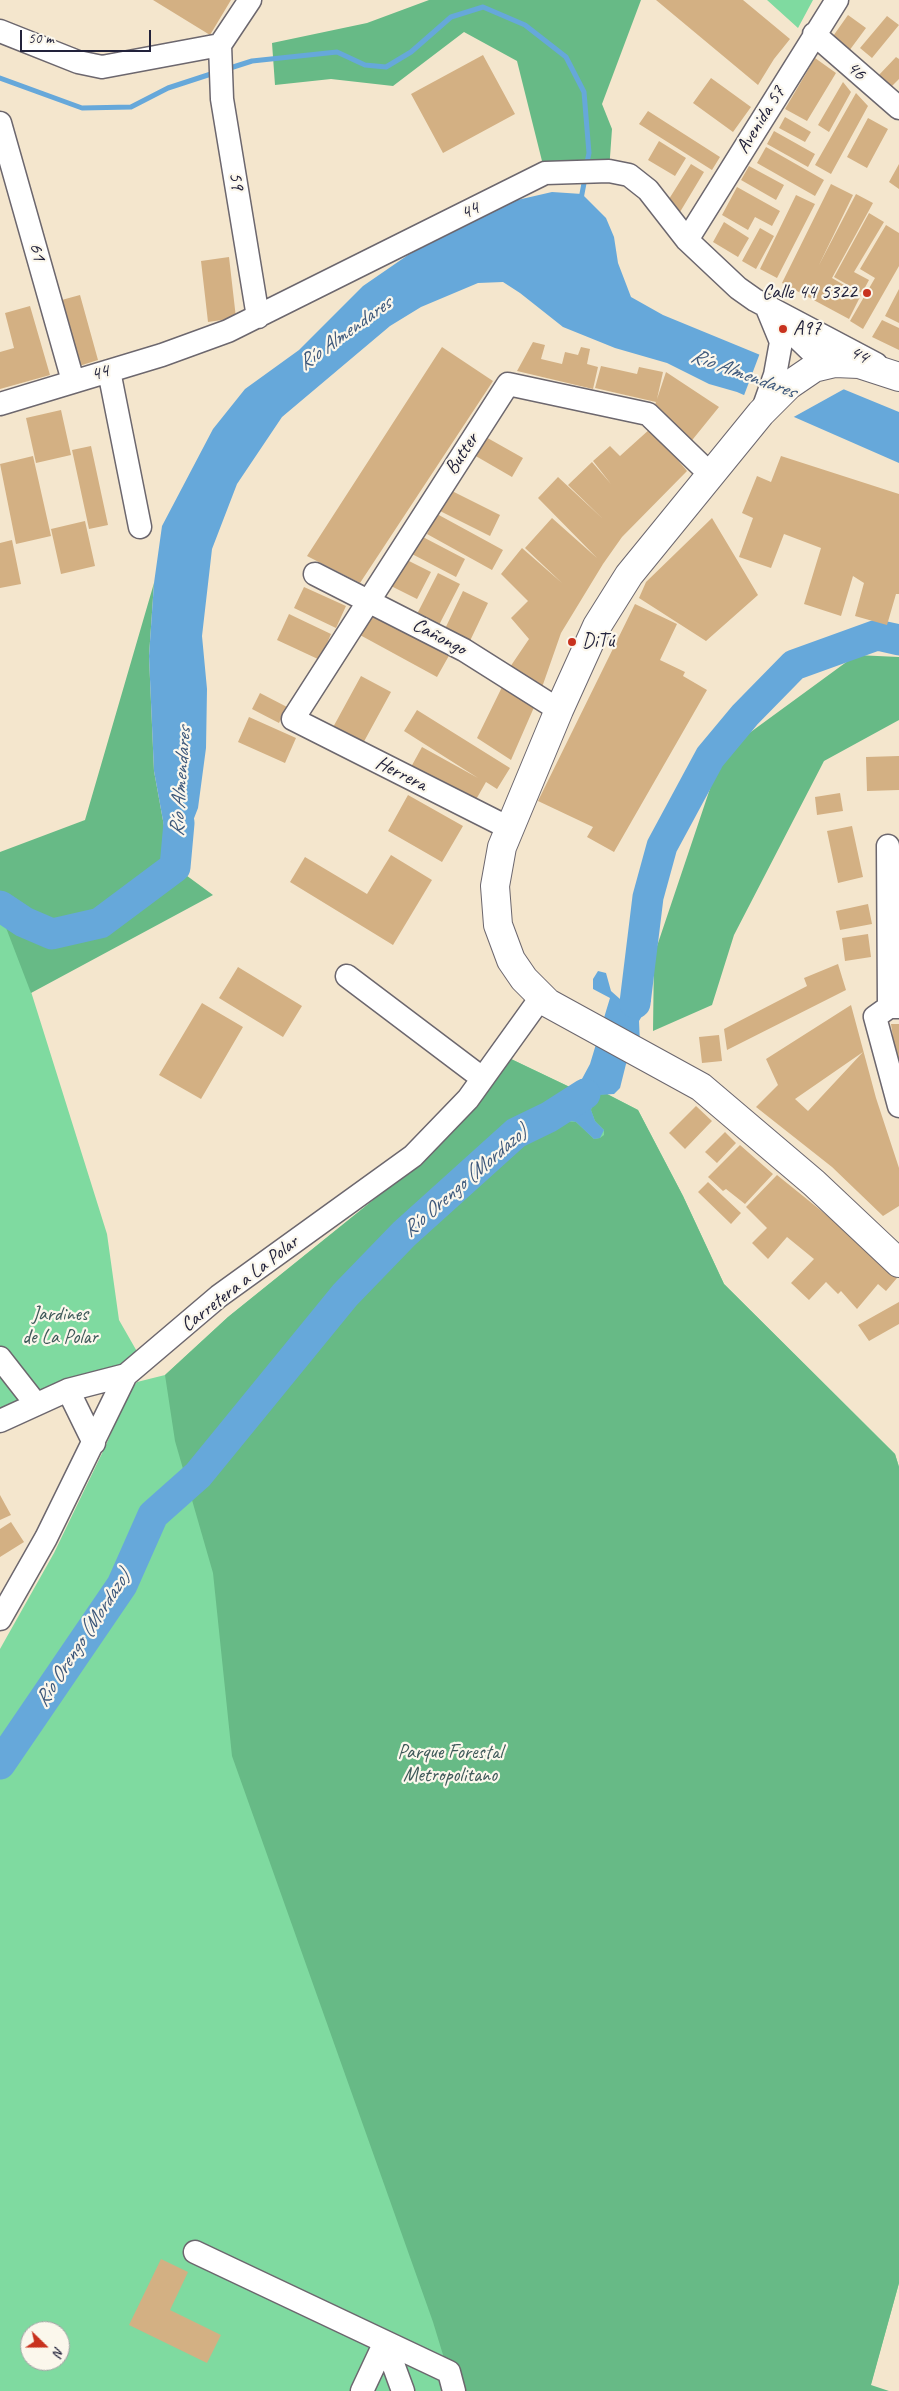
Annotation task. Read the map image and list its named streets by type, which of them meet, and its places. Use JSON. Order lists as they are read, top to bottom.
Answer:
{
  "streets": {
    "street": [
      "46",
      "Avenida 57",
      "59",
      "44",
      "61",
      "Butter",
      "Cañongo",
      "Herrera",
      "Carretera a La Polar"
    ]
  },
  "crossings": [
    ["46", "Avenida 57"],
    ["Avenida 57", "44"],
    ["59", "44"],
    ["44", "61"],
    ["Butter", "Cañongo"],
    ["Butter", "Herrera"]
  ],
  "water": ["Río Almendares", "Río Orengo (Mordazo)"],
  "parks": ["Jardines de La Polar", "Parque Forestal Metropolitano"],
  "places": ["Calle 44 5322", "A97", "DiTú"],
  "scale_bar": "50 m",
  "north": "right"
}
